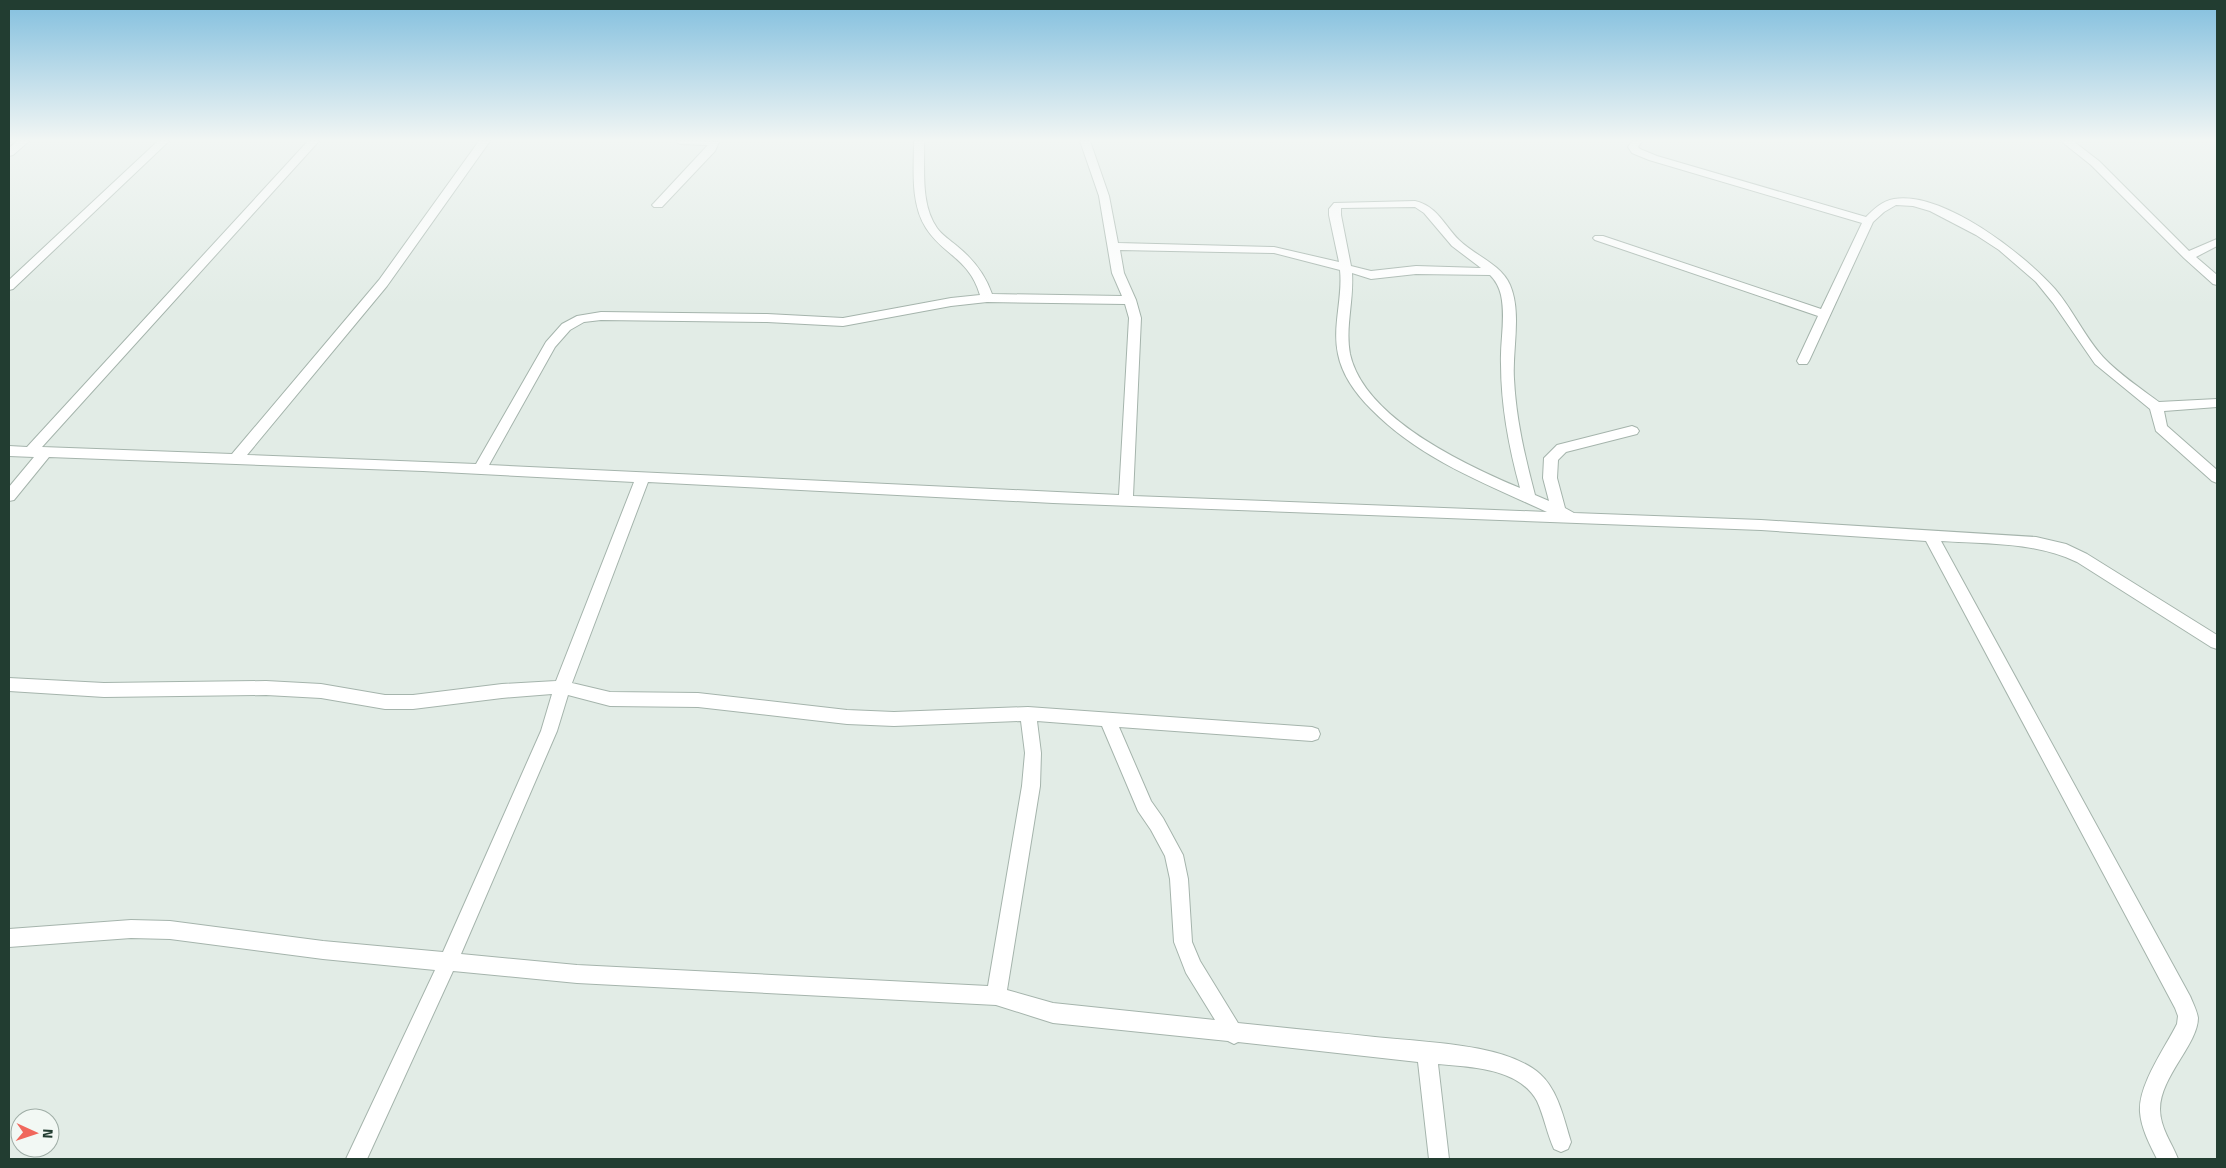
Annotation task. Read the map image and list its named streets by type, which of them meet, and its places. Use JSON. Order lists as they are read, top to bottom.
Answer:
{
  "north": "right"
}
